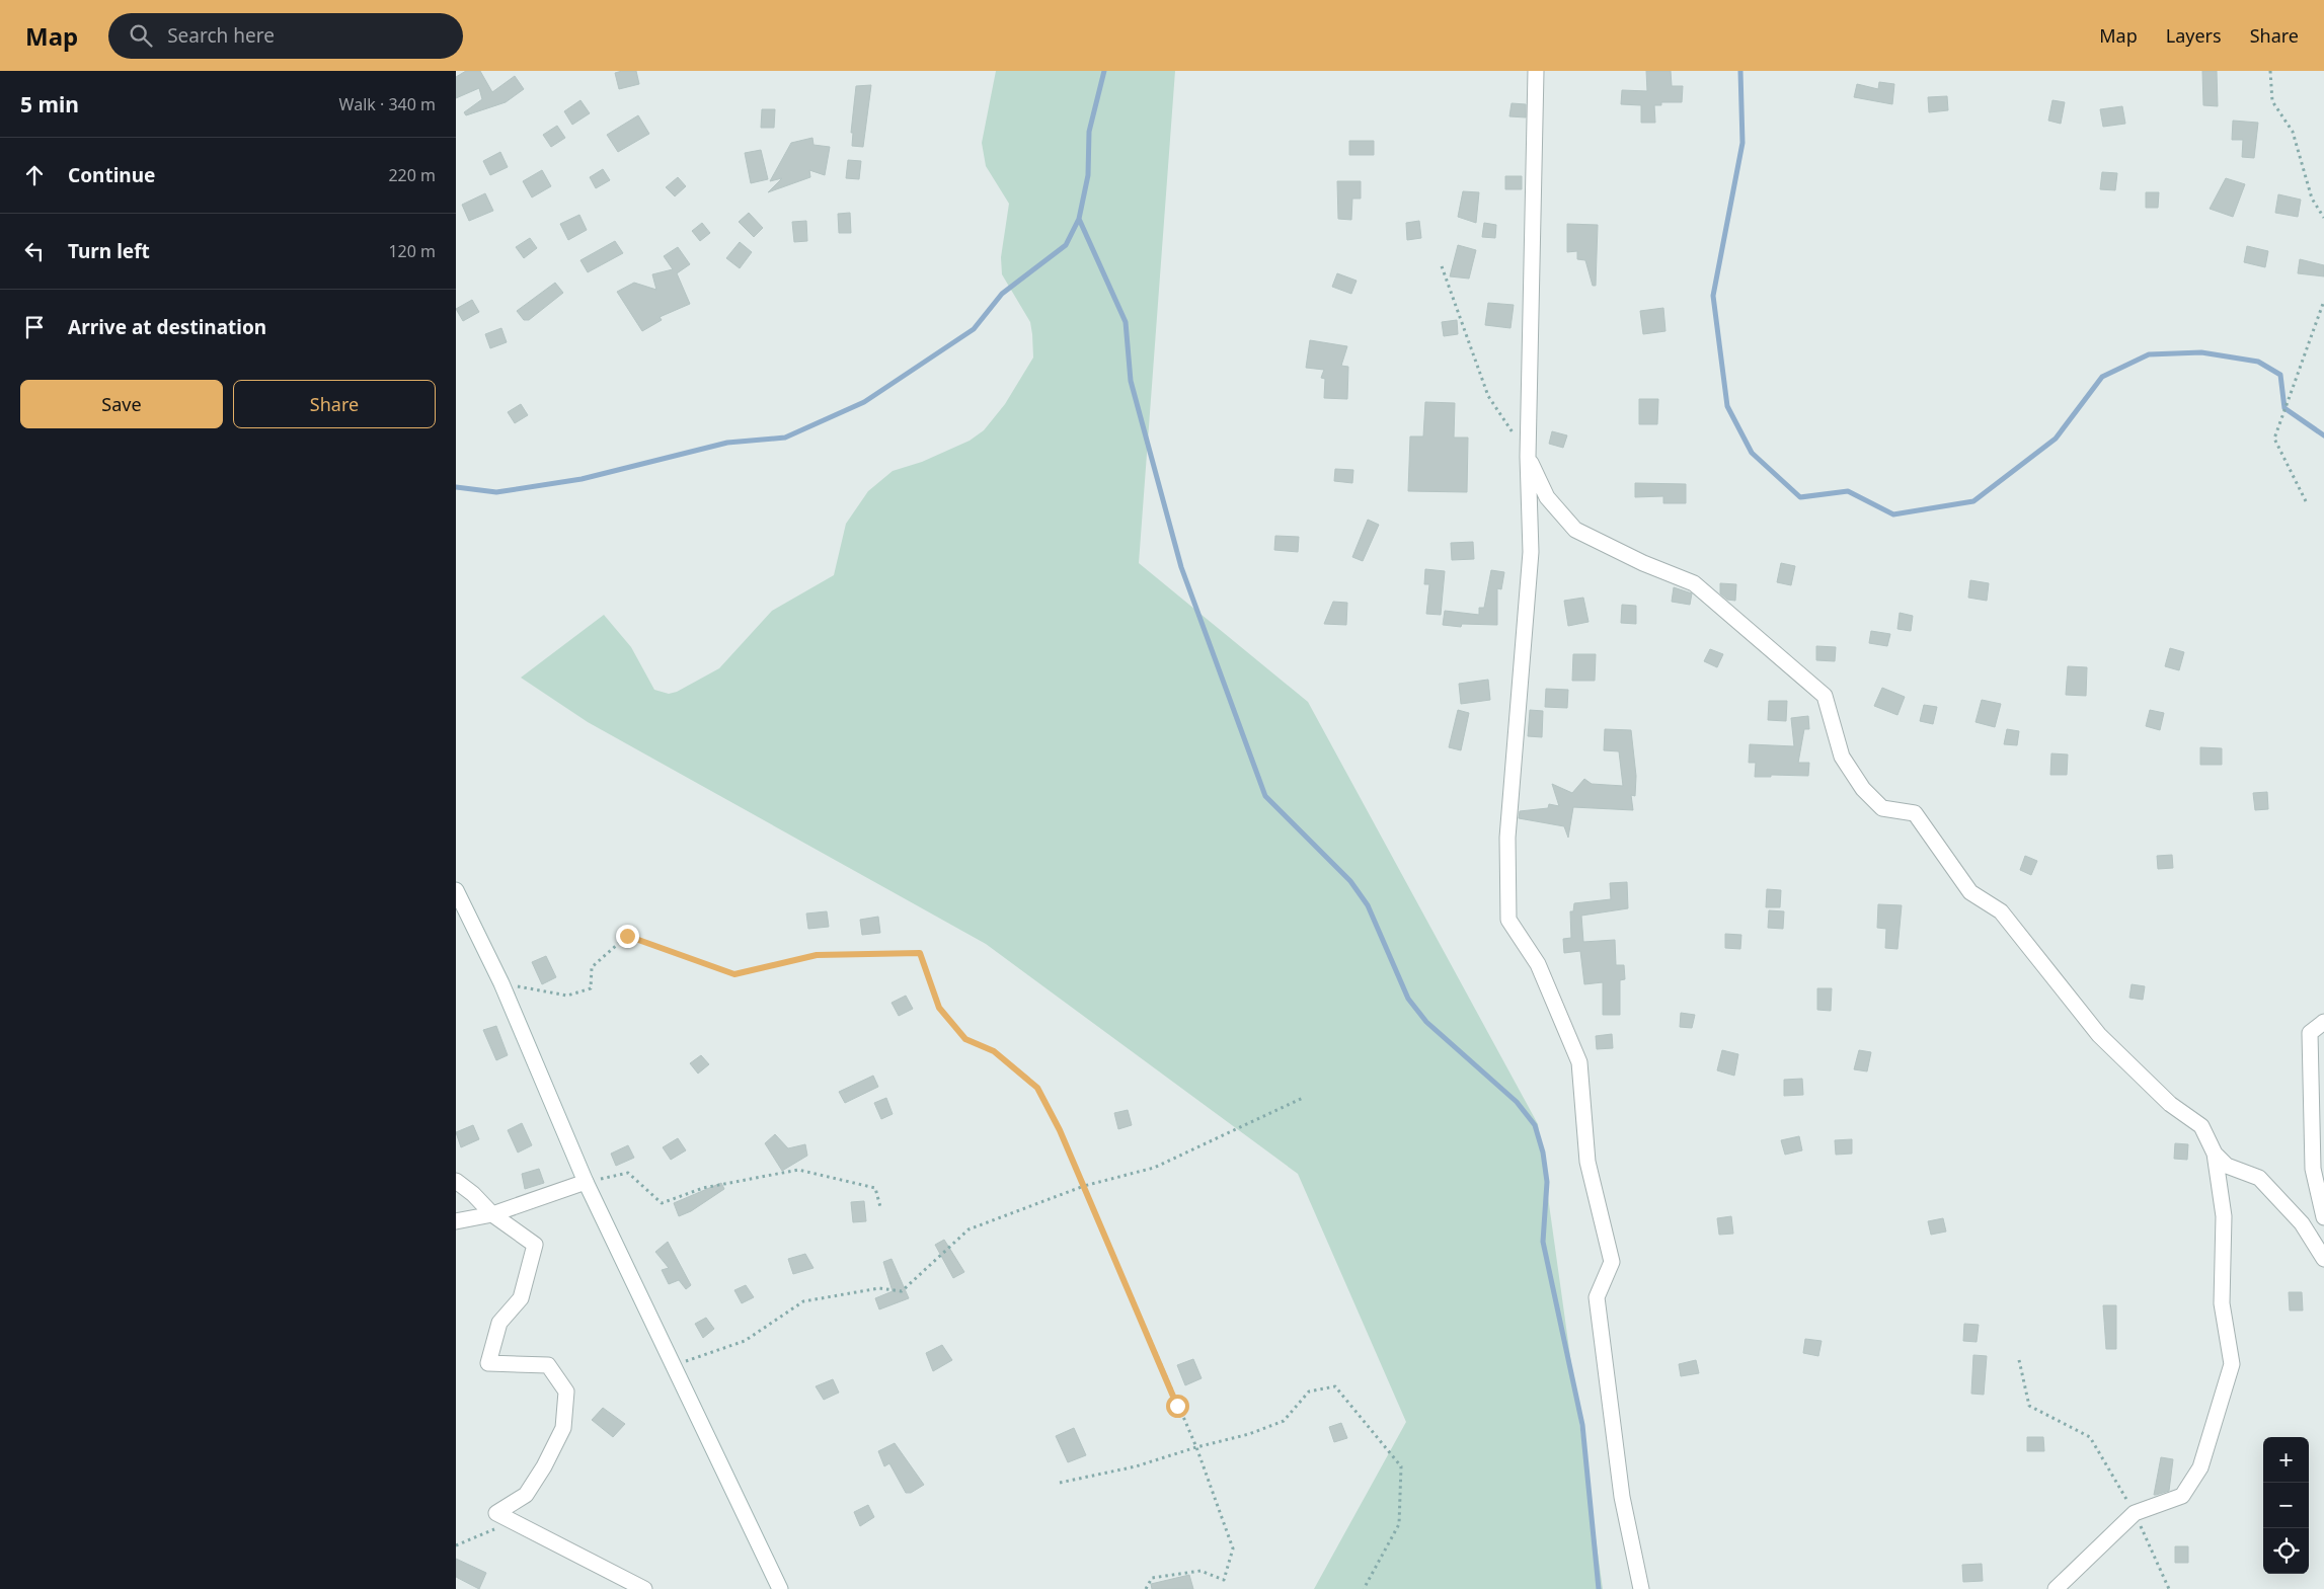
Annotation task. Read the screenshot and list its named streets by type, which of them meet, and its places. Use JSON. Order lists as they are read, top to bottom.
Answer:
{
  "page": {
    "header": "Map",
    "search": "Search here",
    "nav": ["Map", "Layers", "Share"],
    "heading": ["5 min", "Walk · 340 m"],
    "list": [
      ["Continue", "220 m"],
      ["Turn left", "120 m"],
      "Arrive at destination"
    ],
    "buttons": ["Save", "Share"],
    "map_buttons": ["+", "−"]
  }
}
